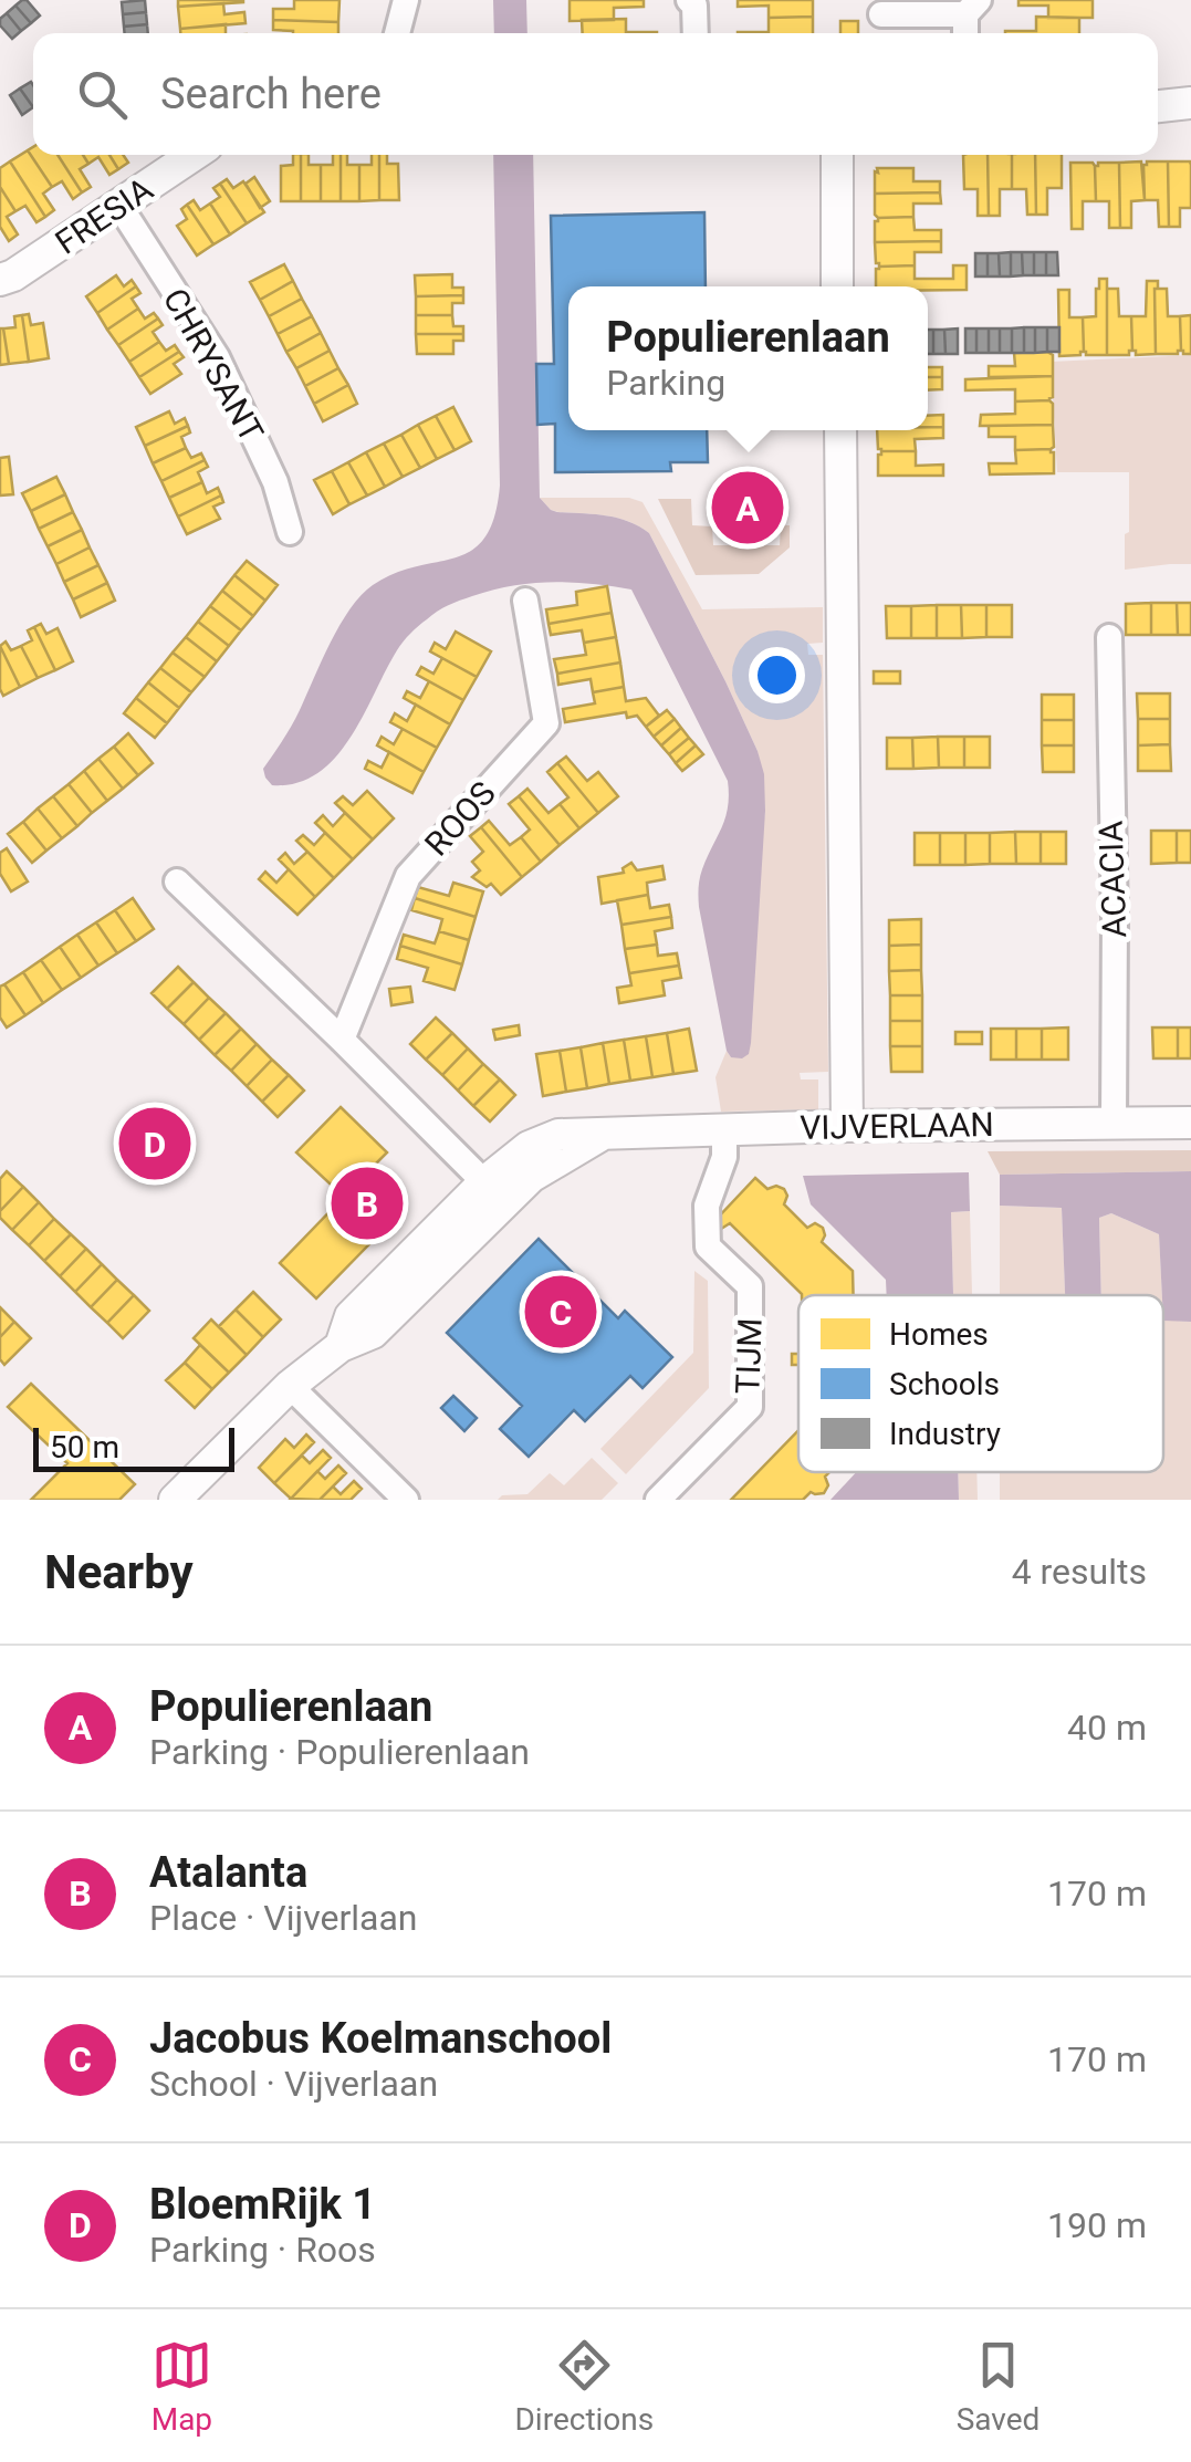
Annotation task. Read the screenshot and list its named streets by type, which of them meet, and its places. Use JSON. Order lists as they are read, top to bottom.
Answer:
{
  "streets": {
    "street": [
      "FRESIA",
      "CHRYSANT",
      "ROOS",
      "ACACIA",
      "VIJVERLAAN",
      "TIJM"
    ]
  },
  "crossings": [
    ["FRESIA", "CHRYSANT"],
    ["ACACIA", "VIJVERLAAN"],
    ["VIJVERLAAN", "TIJM"]
  ],
  "legend": ["Homes", "Schools", "Industry"],
  "scale_bar": "50 m",
  "page": {
    "search": "Search here",
    "popup": ["Populierenlaan", "Parking"],
    "pins": [
      "A",
      "D",
      "B",
      "C"
    ],
    "scale": "50 m",
    "heading": ["Nearby", "4 results"],
    "list": [
      {
        "mark": "A",
        "name": "Populierenlaan",
        "note": "Parking · Populierenlaan",
        "value": "40 m"
      },
      {
        "mark": "B",
        "name": "Atalanta",
        "note": "Place · Vijverlaan",
        "value": "170 m"
      },
      {
        "mark": "C",
        "name": "Jacobus Koelmanschool",
        "note": "School · Vijverlaan",
        "value": "170 m"
      },
      {
        "mark": "D",
        "name": "BloemRijk 1",
        "note": "Parking · Roos",
        "value": "190 m"
      }
    ],
    "nav": ["Map", "Directions", "Saved"]
  }
}
